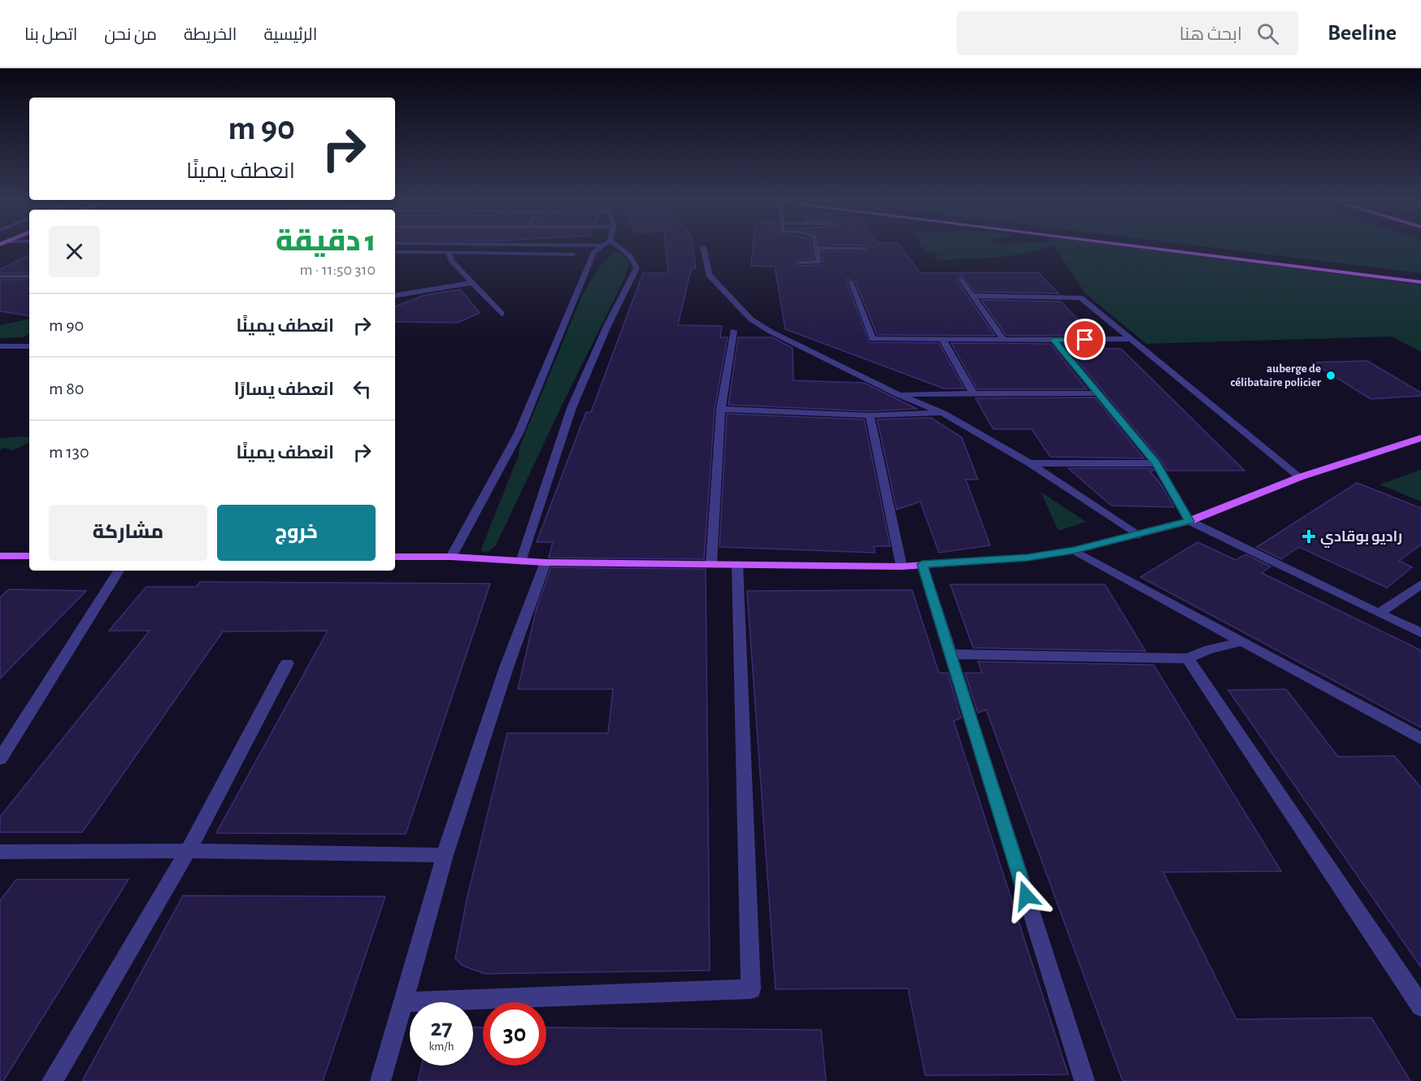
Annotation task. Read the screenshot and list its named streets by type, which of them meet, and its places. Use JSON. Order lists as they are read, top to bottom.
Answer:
{
  "places": {
    "other": ["auberge de célibataire policier"],
    "health": ["راديو بوقادي"]
  },
  "page": {
    "header": "Beeline",
    "search": "ابحث هنا",
    "nav": [
      "الرئيسية",
      "الخريطة",
      "من نحن",
      "اتصل بنا"
    ],
    "turn": ["90 m", "انعطف يمينًا"],
    "heading": ["1 دقيقة", "310 m · 11:50"],
    "list": [
      {
        "name": "انعطف يمينًا",
        "value": "90 m"
      },
      {
        "name": "انعطف يسارًا",
        "value": "80 m"
      },
      {
        "name": "انعطف يمينًا",
        "value": "130 m"
      }
    ],
    "buttons": ["خروج", "مشاركة"],
    "speed": "27 km/h",
    "limit": "30"
  }
}
